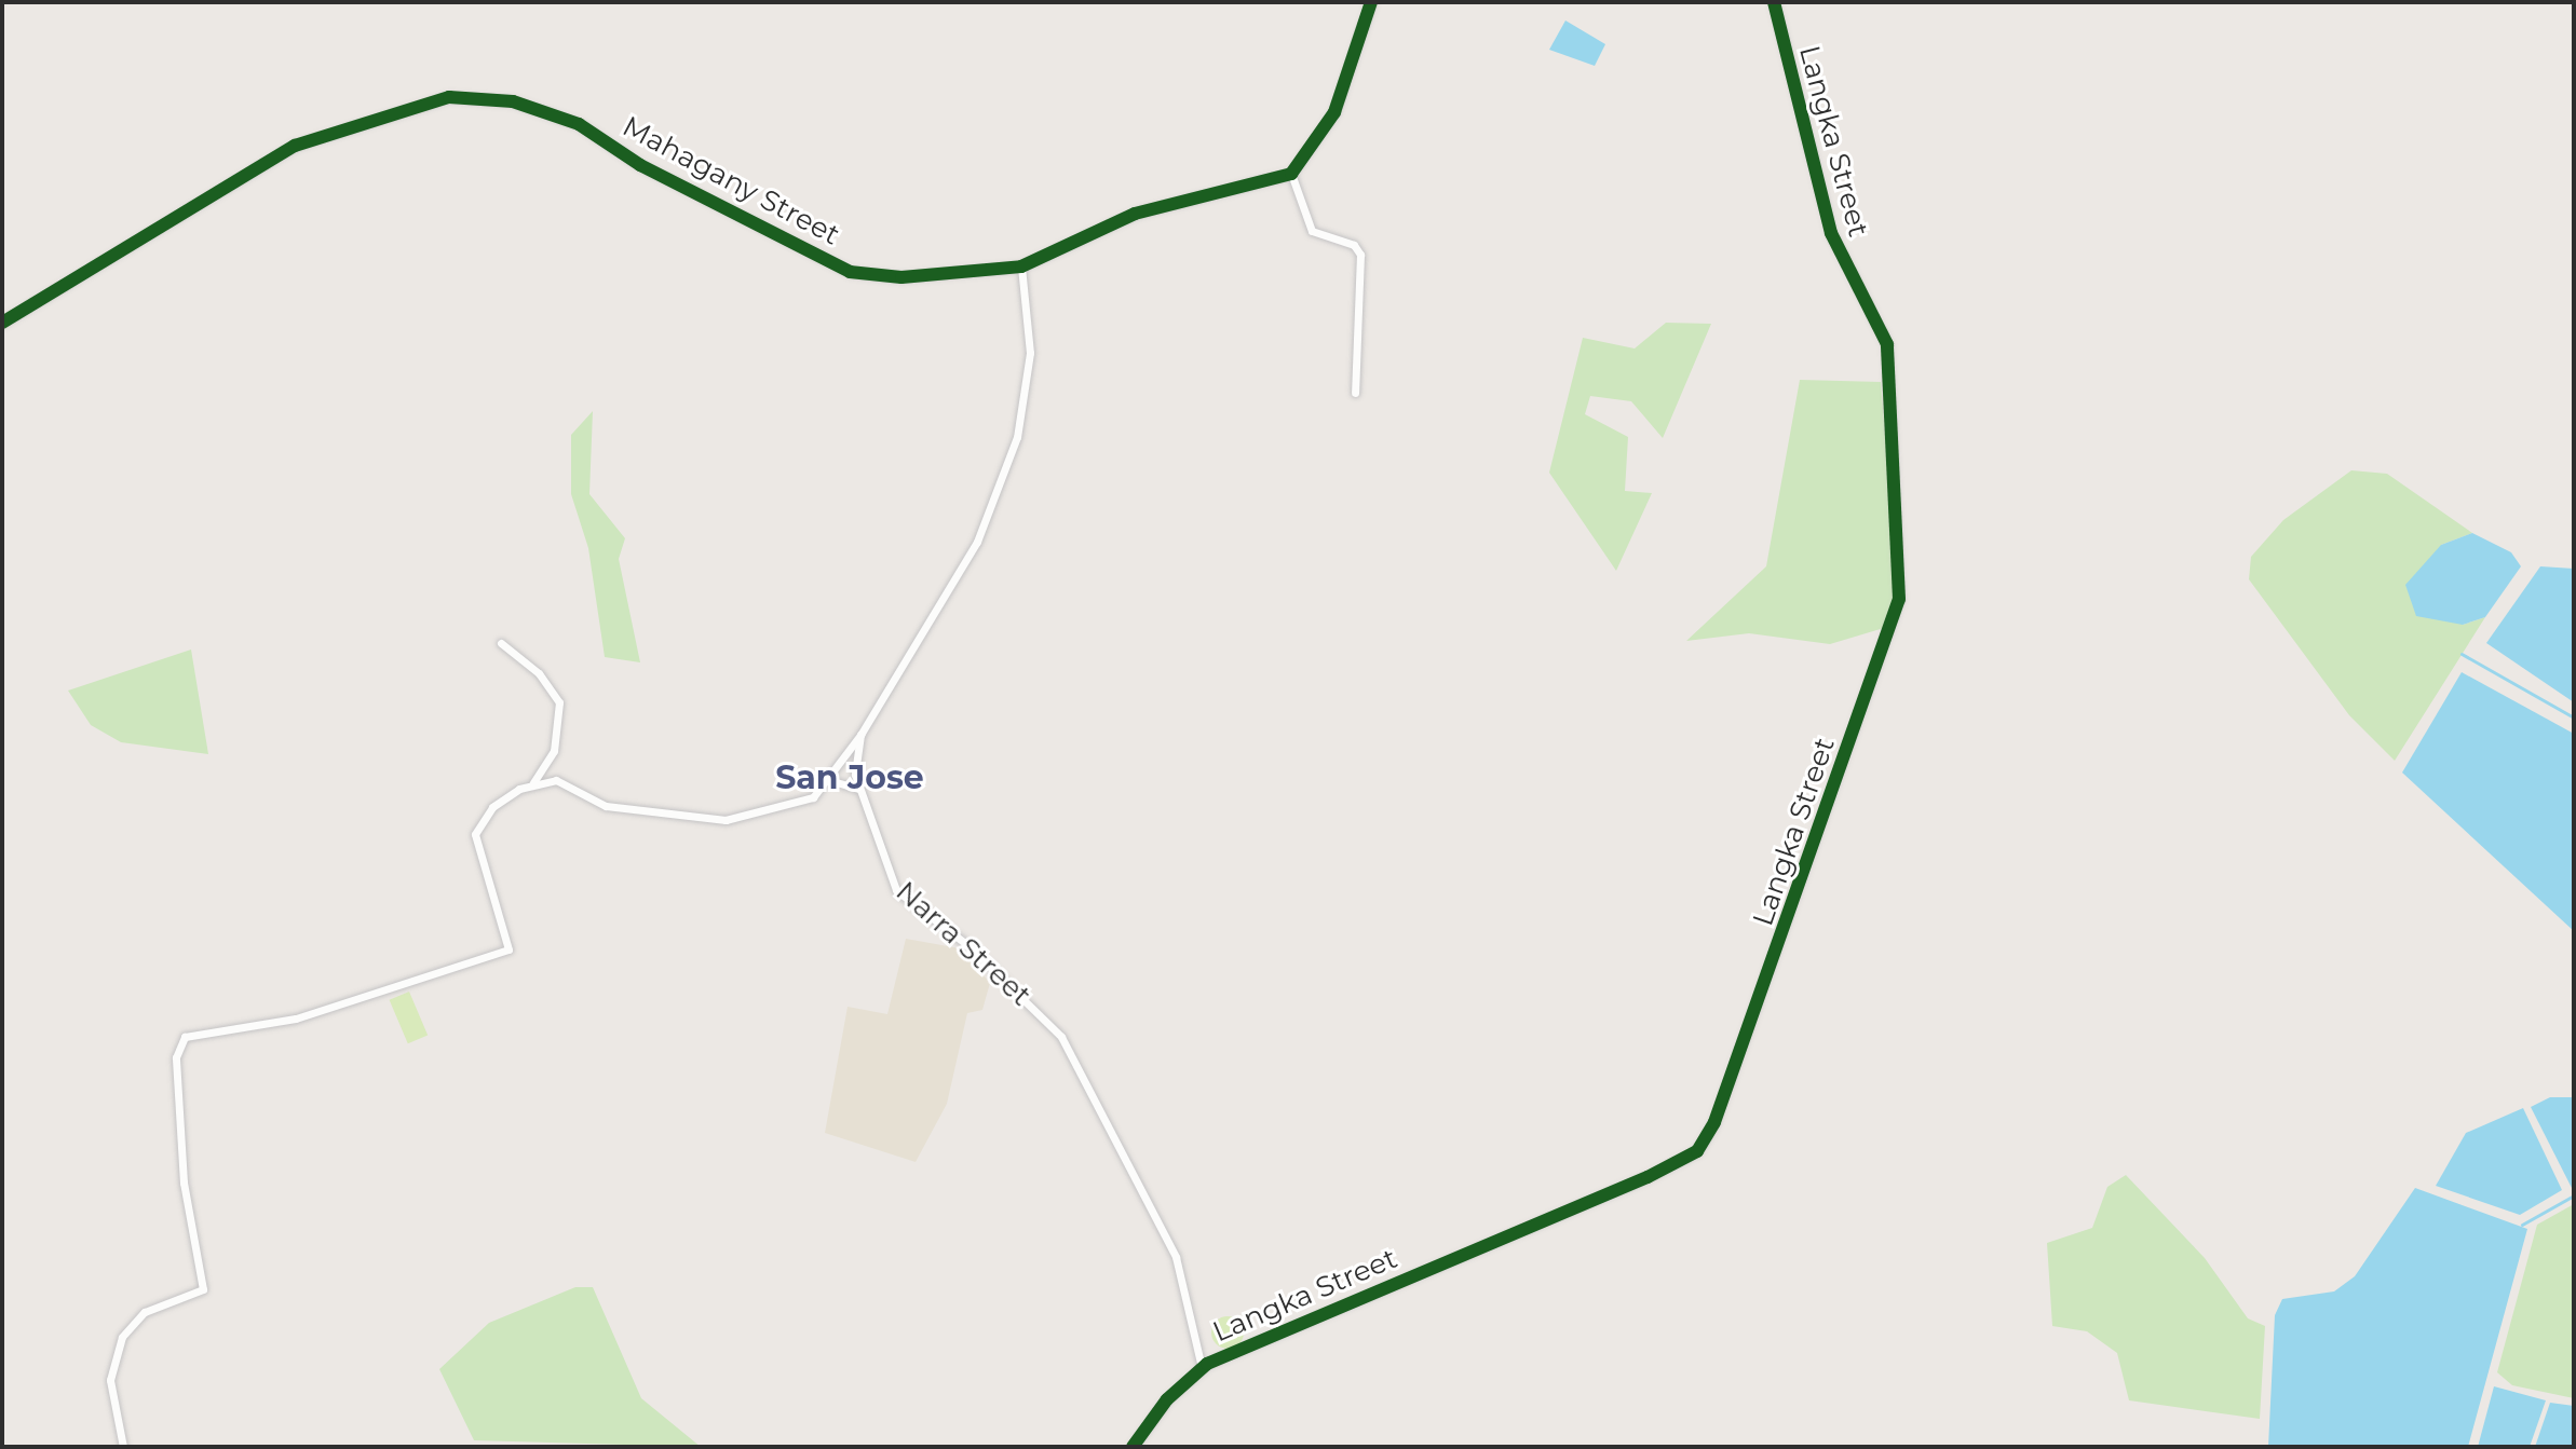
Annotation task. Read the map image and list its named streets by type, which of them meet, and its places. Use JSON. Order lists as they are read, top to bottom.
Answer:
{
  "streets": {
    "street": ["Langka Street", "Mahagany Street", "Narra Street"]
  },
  "crossings": [
    ["Langka Street", "Narra Street"],
    ["Mahagany Street", "Narra Street"]
  ],
  "districts": ["San Jose"]
}
